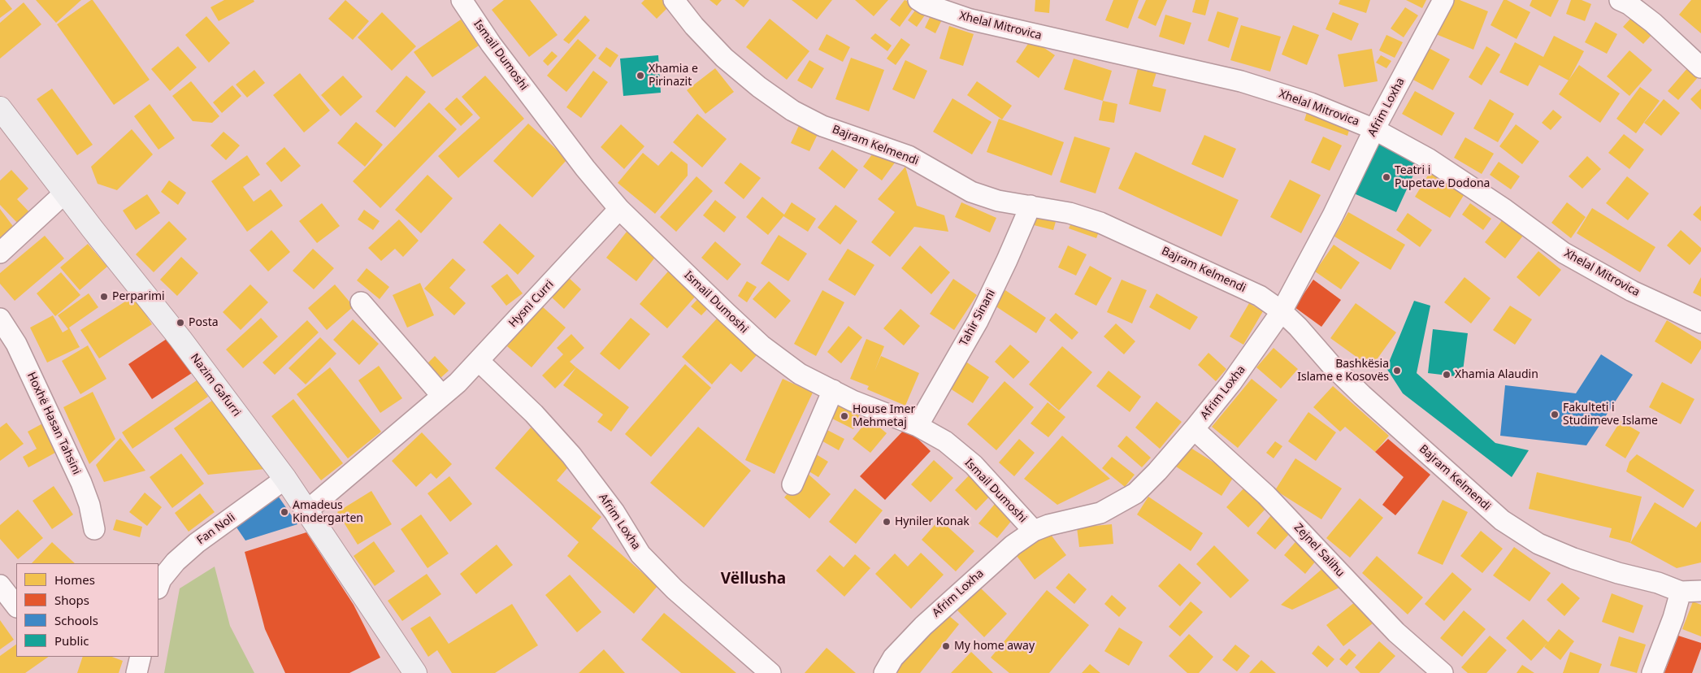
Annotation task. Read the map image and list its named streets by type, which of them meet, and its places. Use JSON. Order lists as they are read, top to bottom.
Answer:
{
  "streets": {
    "street": [
      "Xhelal Mitrovica",
      "Ismail Dumoshi",
      "Afrim Loxha",
      "Bajram Kelmendi",
      "Hysni Curri",
      "Tahir Sinani",
      "Nazim Gafurri",
      "Hoxhë Hasan Tahsini",
      "Fan Noli",
      "Zejnel Salihu"
    ]
  },
  "crossings": [
    ["Xhelal Mitrovica", "Afrim Loxha"],
    ["Ismail Dumoshi", "Afrim Loxha"],
    ["Ismail Dumoshi", "Hysni Curri"],
    ["Ismail Dumoshi", "Tahir Sinani"],
    ["Afrim Loxha", "Bajram Kelmendi"],
    ["Afrim Loxha", "Hysni Curri"],
    ["Afrim Loxha", "Zejnel Salihu"],
    ["Bajram Kelmendi", "Tahir Sinani"],
    ["Hysni Curri", "Nazim Gafurri"],
    ["Nazim Gafurri", "Fan Noli"]
  ],
  "districts": ["Vëllusha"],
  "places": [
    "Xhamia e Pirinazit",
    "Teatri i Pupetave Dodona",
    "Perparimi",
    "Posta",
    "Bashkësia Islame e Kosovës",
    "Xhamia Alaudin",
    "Fakulteti i Studimeve Islame",
    "House Imer Mehmetaj",
    "Amadeus Kindergarten",
    "Hyniler Konak",
    "My home away"
  ],
  "legend": [
    "Homes",
    "Shops",
    "Schools",
    "Public"
  ]
}
